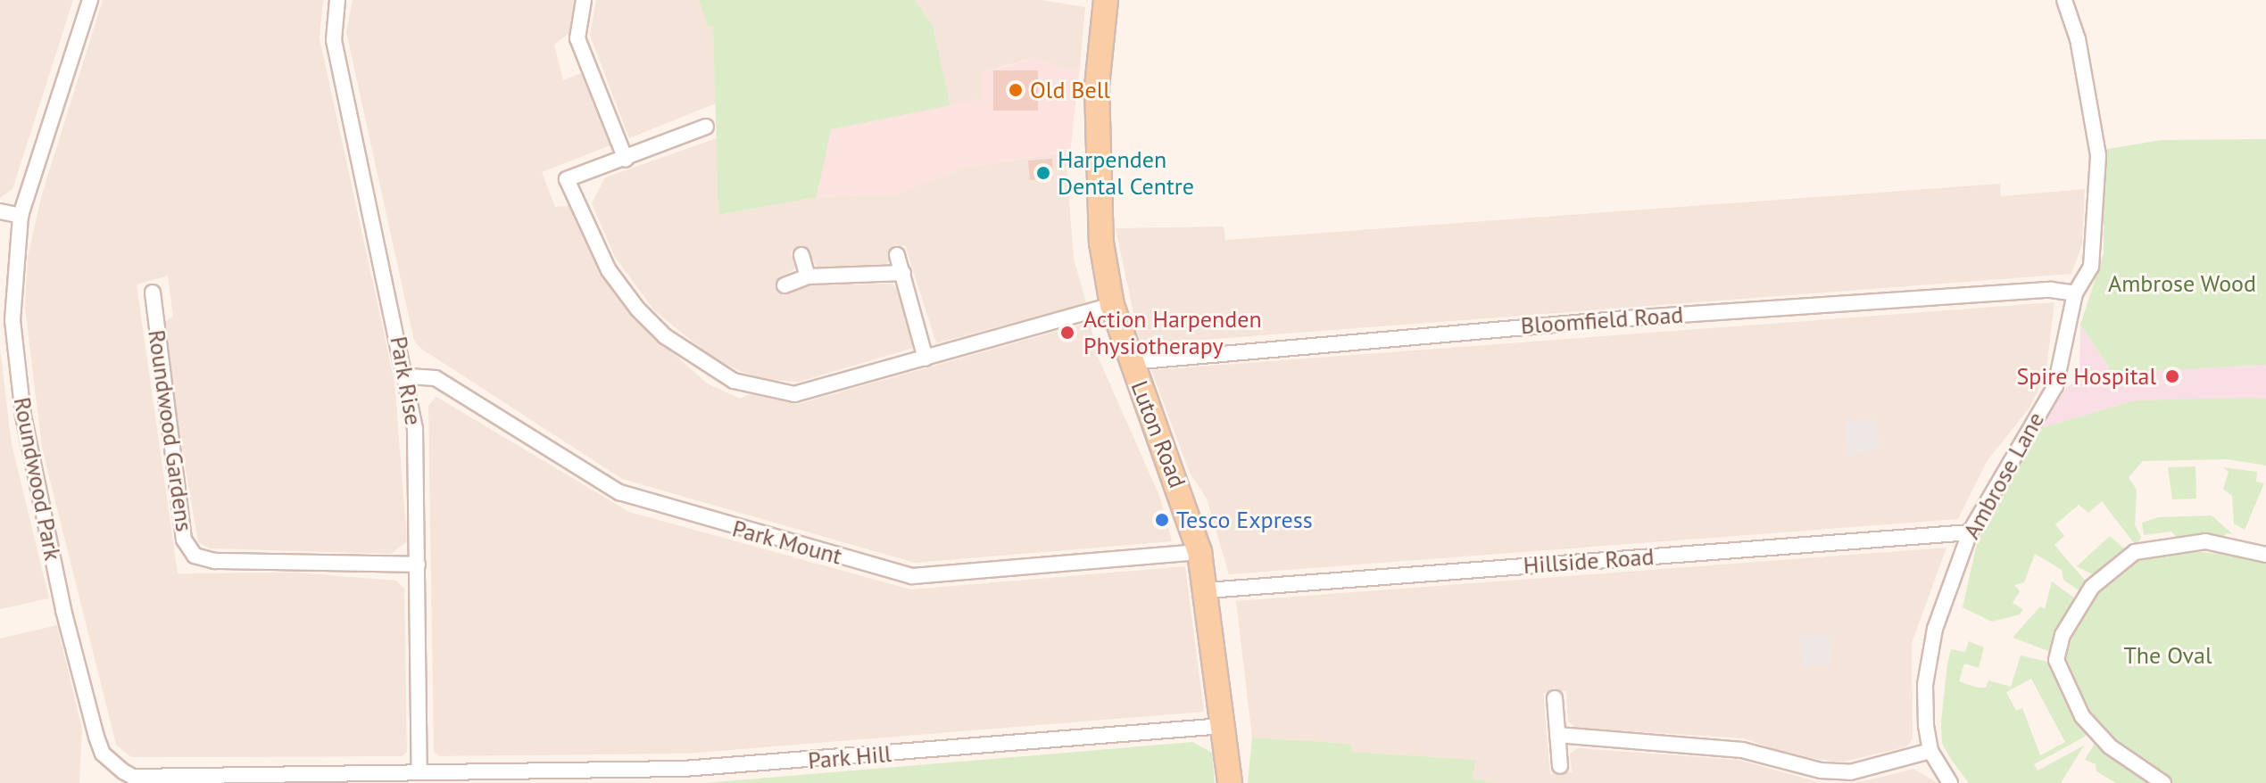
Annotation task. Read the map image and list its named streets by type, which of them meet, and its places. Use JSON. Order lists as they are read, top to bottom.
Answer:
{
  "streets": {
    "main road": ["Luton Road"],
    "street": [
      "Bloomfield Road",
      "Park Rise",
      "Roundwood Gardens",
      "Ambrose Lane",
      "Roundwood Park",
      "Park Mount",
      "Hillside Road",
      "Park Hill"
    ]
  },
  "crossings": [
    ["Bloomfield Road", "Luton Road"],
    ["Bloomfield Road", "Ambrose Lane"],
    ["Park Rise", "Roundwood Gardens"],
    ["Park Rise", "Park Mount"],
    ["Park Rise", "Park Hill"],
    ["Luton Road", "Park Mount"],
    ["Luton Road", "Hillside Road"],
    ["Luton Road", "Park Hill"],
    ["Ambrose Lane", "Hillside Road"],
    ["Roundwood Park", "Park Hill"]
  ],
  "parks": ["Ambrose Wood", "The Oval"],
  "places": [
    "Old Bell",
    "Harpenden Dental Centre",
    "Action Harpenden Physiotherapy",
    "Spire Hospital",
    "Tesco Express"
  ]
}
